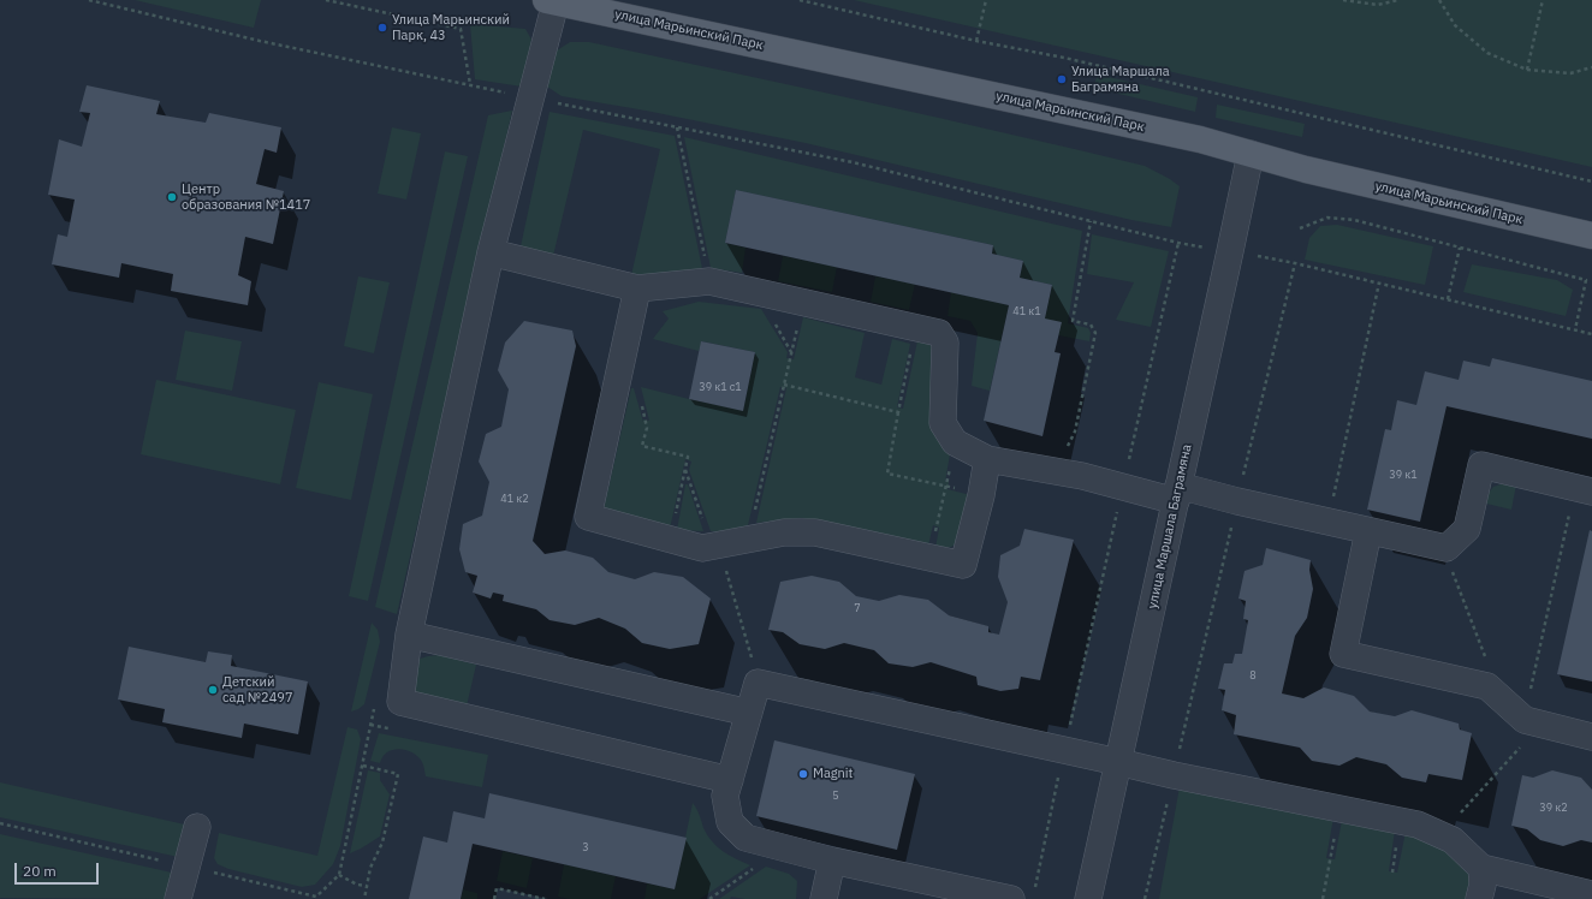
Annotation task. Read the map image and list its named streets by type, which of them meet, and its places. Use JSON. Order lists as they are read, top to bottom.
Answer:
{
  "streets": {
    "main road": ["улица Марьинский Парк"],
    "street": ["улица Маршала Баграмяна"]
  },
  "crossings": [
    ["улица Марьинский Парк", "улица Маршала Баграмяна"]
  ],
  "places": [
    "Улица Марьинский Парк, 43",
    "Улица Маршала Баграмяна",
    "Центр образования №1417",
    "Детский сад №2497",
    "Magnit"
  ],
  "house_numbers": [
    "41 к1",
    "39 к1 с1",
    "39 к1",
    "41 к2",
    "7",
    "8",
    "5",
    "39 к2",
    "3"
  ],
  "scale_bar": "20 m"
}
